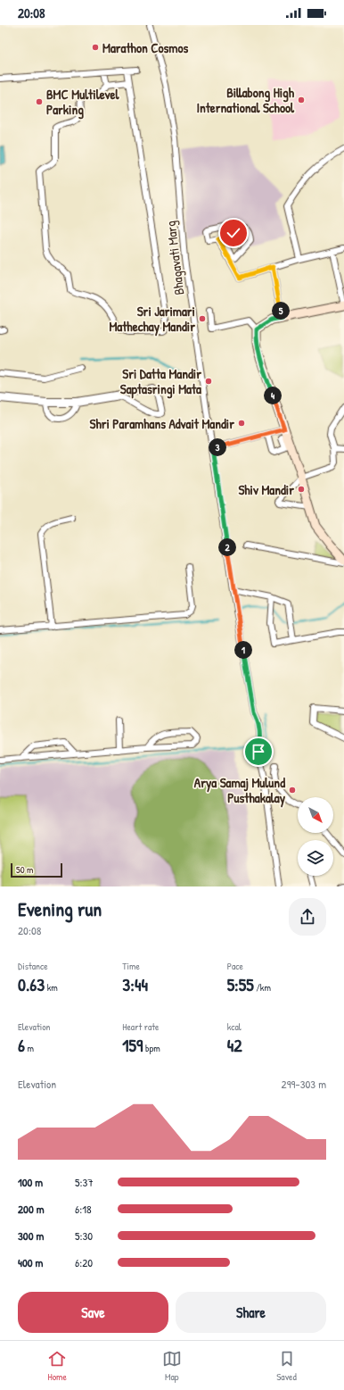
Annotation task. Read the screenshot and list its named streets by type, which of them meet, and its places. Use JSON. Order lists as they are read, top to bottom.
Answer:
{
  "streets": {
    "street": ["Bhagavati Marg"]
  },
  "places": [
    "Marathon Cosmos",
    "Billabong High International School",
    "BMC Multilevel Parking",
    "Sri Jarimari Mathechay Mandir",
    "Sri Datta Mandir Saptasringi Mata",
    "Shri Paramhans Advait Mandir",
    "Shiv Mandir",
    "Arya Samaj Mulund Pusthakalay"
  ],
  "scale_bar": "50 m",
  "north": "bottom right",
  "page": {
    "status": "20:08",
    "pins": [
      "5",
      "4",
      "3",
      "2",
      "1"
    ],
    "scale": "50 m",
    "heading": ["Evening run", "20:08"],
    "stats": [
      ["Distance", "0.63 km"],
      ["Time", "3:44"],
      ["Pace", "5:55 /km"],
      ["Elevation", "6 m"],
      ["Heart rate", "159 bpm"],
      ["kcal", "42"]
    ],
    "chart": ["Elevation", "299–303 m"],
    "list": [
      {
        "name": "100 m",
        "note": "5:37"
      },
      {
        "name": "200 m",
        "note": "6:18"
      },
      {
        "name": "300 m",
        "note": "5:30"
      },
      {
        "name": "400 m",
        "note": "6:20"
      }
    ],
    "buttons": ["Save", "Share"],
    "tabs": ["Home", "Map", "Saved"]
  }
}
